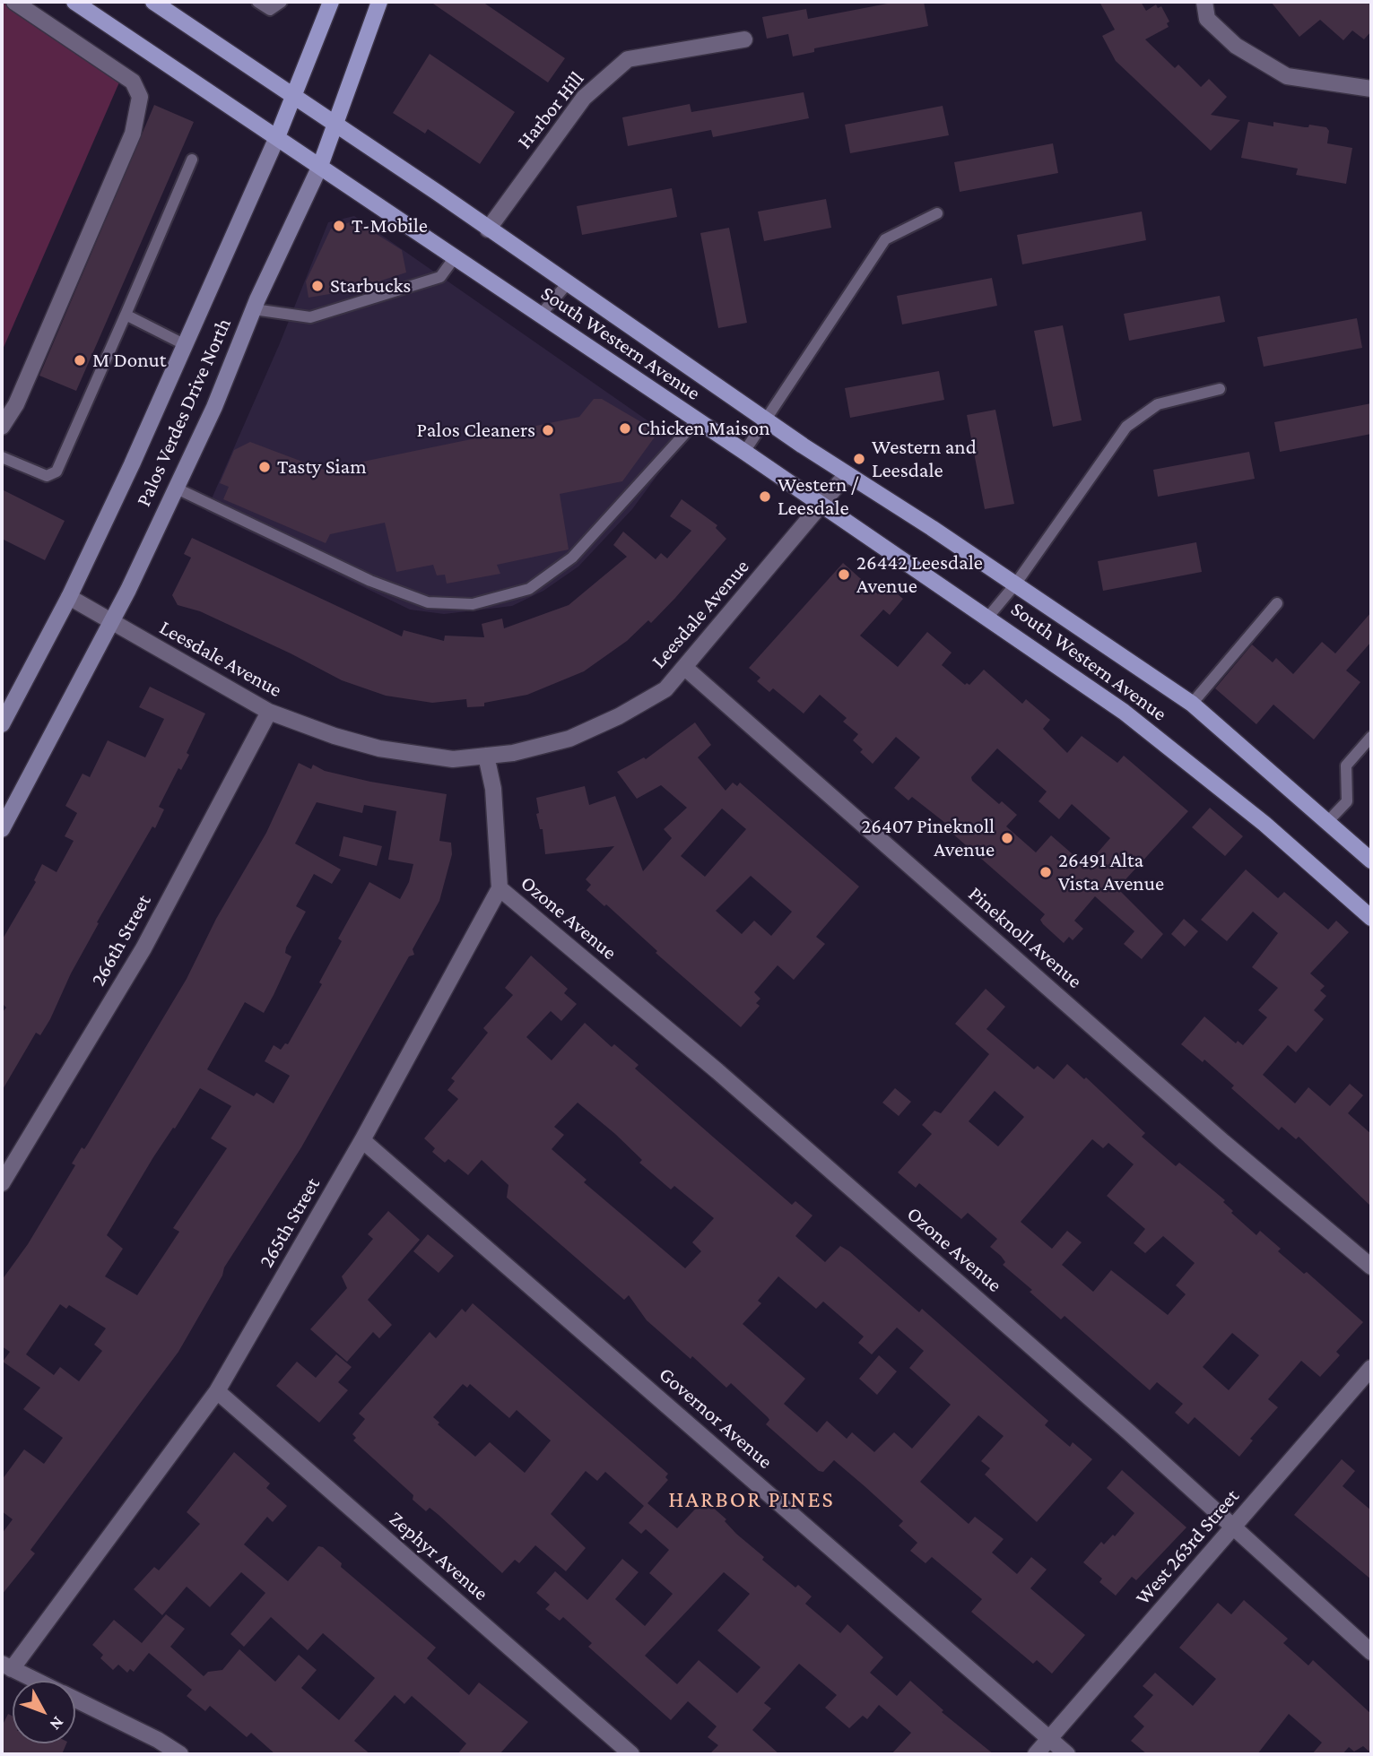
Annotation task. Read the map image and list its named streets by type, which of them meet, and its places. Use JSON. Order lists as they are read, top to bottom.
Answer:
{
  "streets": {
    "main road": ["South Western Avenue", "Palos Verdes Drive North"],
    "street": [
      "Harbor Hill",
      "Leesdale Avenue",
      "Ozone Avenue",
      "Pineknoll Avenue",
      "266th Street",
      "265th Street",
      "Governor Avenue",
      "West 263rd Street",
      "Zephyr Avenue"
    ]
  },
  "crossings": [
    ["Harbor Hill", "South Western Avenue"],
    ["South Western Avenue", "Palos Verdes Drive North"],
    ["South Western Avenue", "Leesdale Avenue"],
    ["Palos Verdes Drive North", "Leesdale Avenue"],
    ["Leesdale Avenue", "Pineknoll Avenue"],
    ["Leesdale Avenue", "266th Street"],
    ["Ozone Avenue", "265th Street"],
    ["Ozone Avenue", "West 263rd Street"],
    ["265th Street", "Governor Avenue"],
    ["265th Street", "Zephyr Avenue"],
    ["Governor Avenue", "West 263rd Street"]
  ],
  "districts": ["HARBOR PINES"],
  "places": [
    "T-Mobile",
    "Starbucks",
    "M Donut",
    "Chicken Maison",
    "Palos Cleaners",
    "Western and Leesdale",
    "Tasty Siam",
    "Western / Leesdale",
    "26442 Leesdale Avenue",
    "26407 Pineknoll Avenue",
    "26491 Alta Vista Avenue"
  ],
  "north": "bottom right"
}
